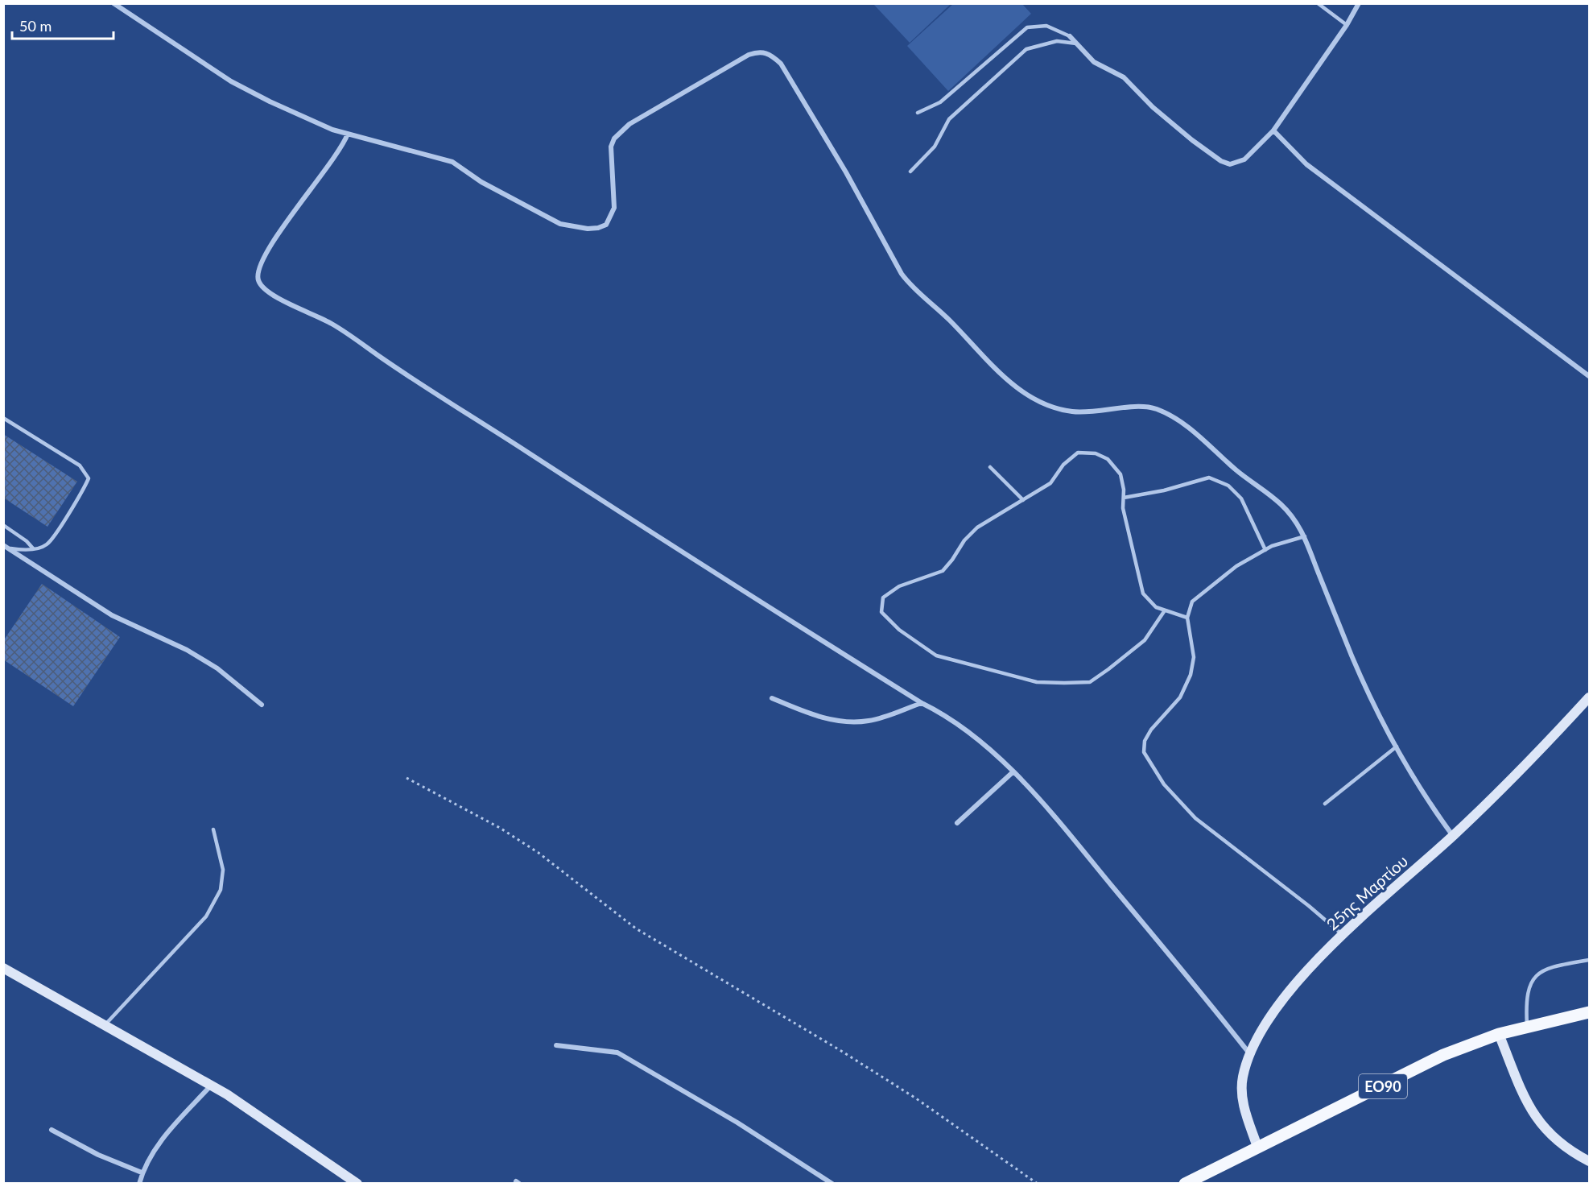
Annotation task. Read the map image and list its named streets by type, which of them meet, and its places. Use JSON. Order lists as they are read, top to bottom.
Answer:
{
  "streets": {
    "main road": ["25ης Μαρτίου", "ΕΟ90"]
  },
  "crossings": [
    ["25ης Μαρτίου", "ΕΟ90"]
  ],
  "scale_bar": "50 m"
}
